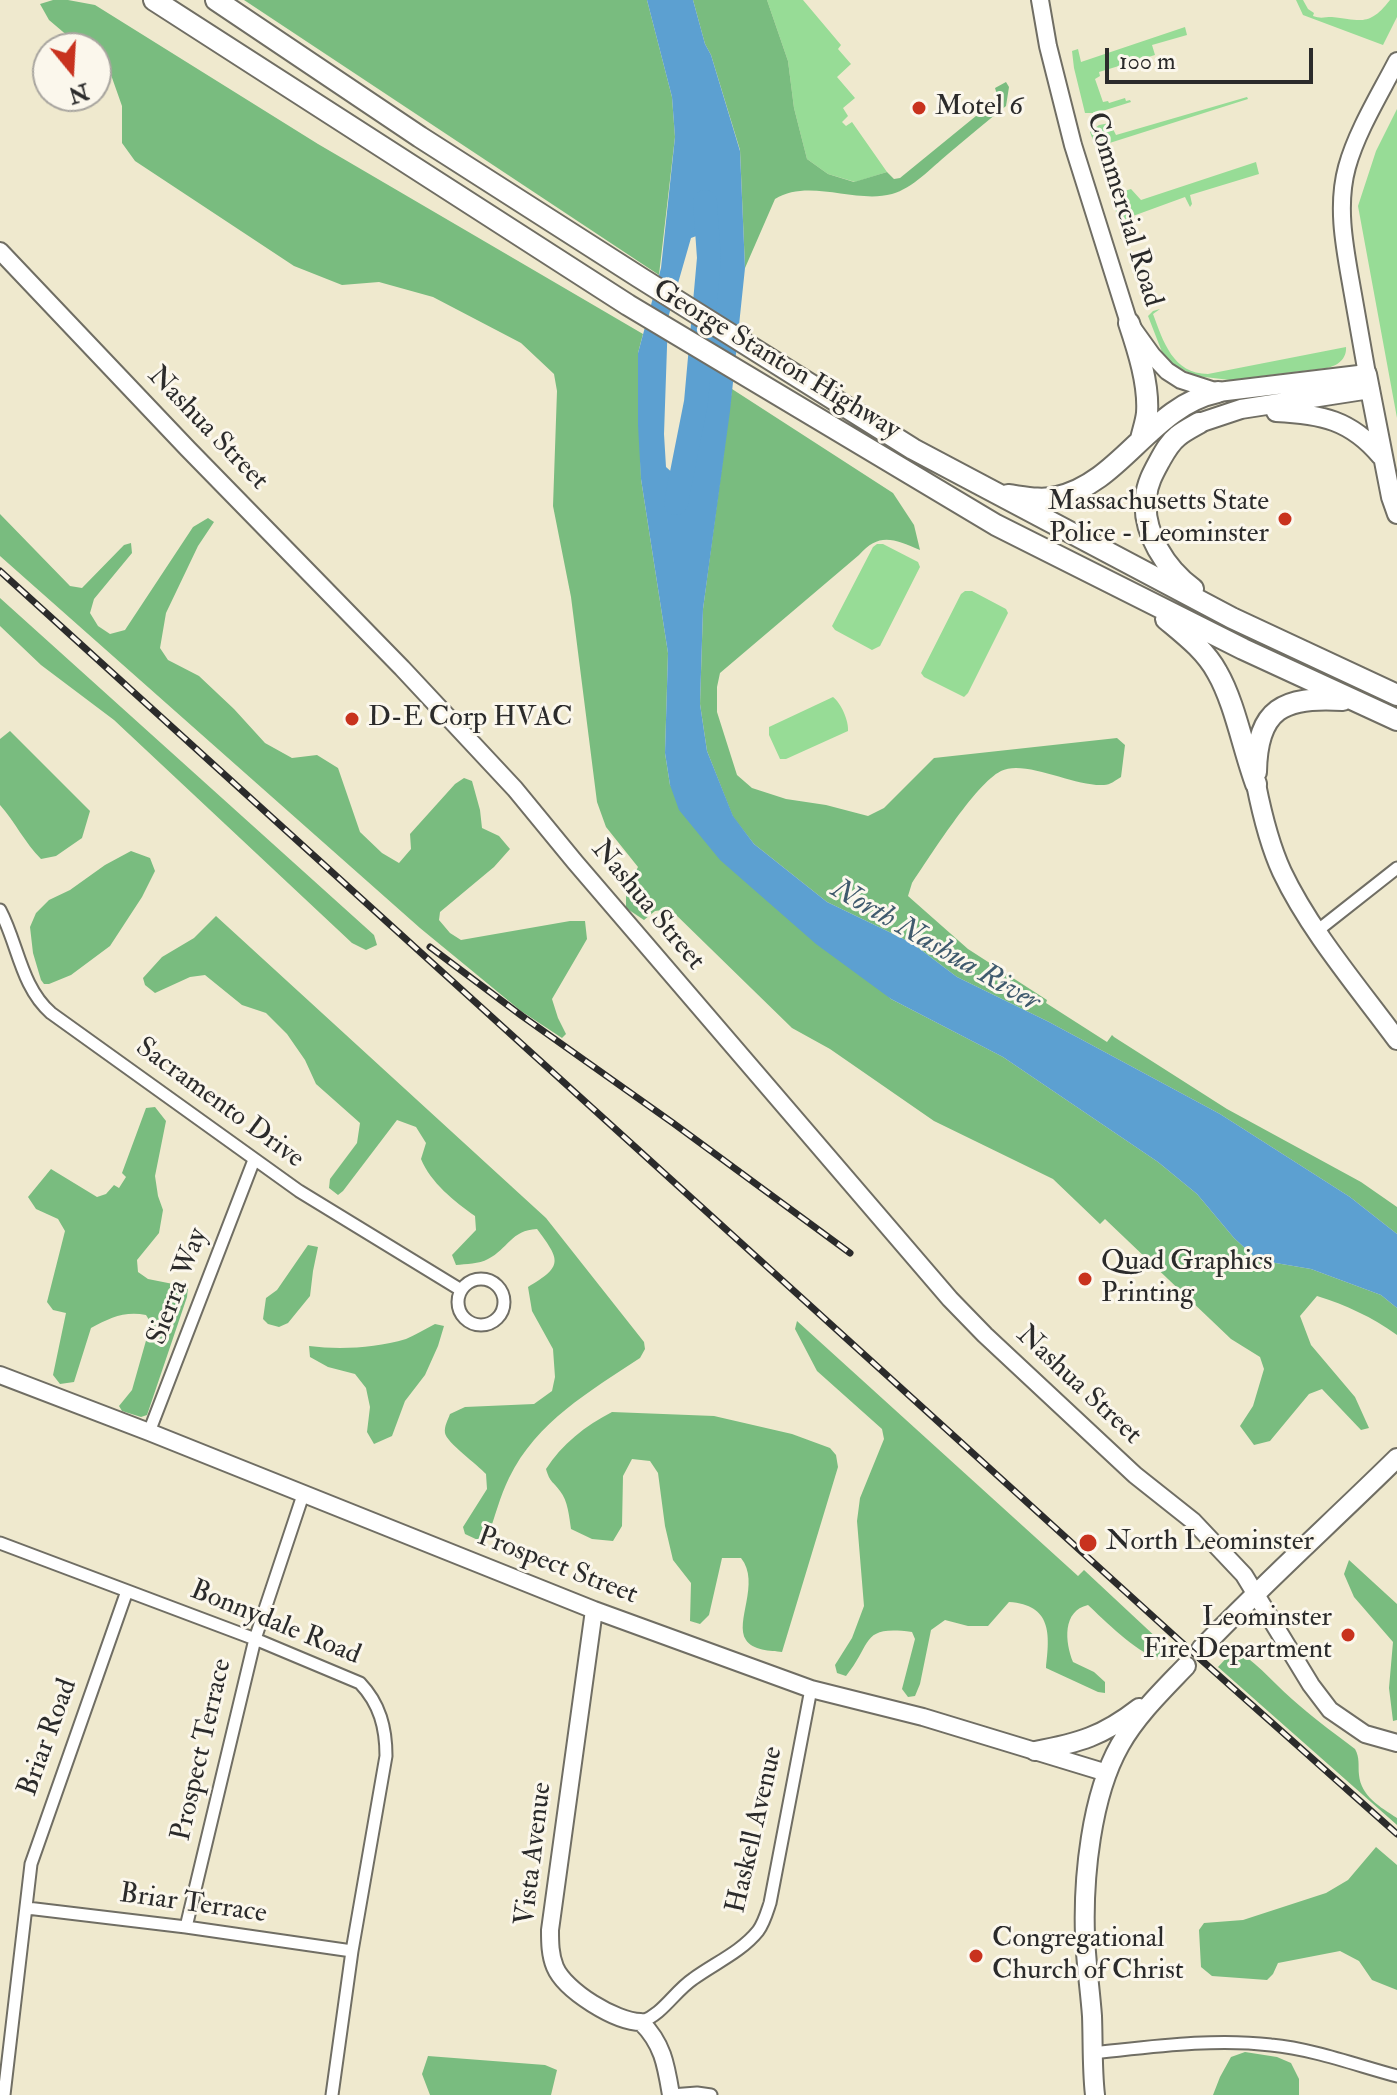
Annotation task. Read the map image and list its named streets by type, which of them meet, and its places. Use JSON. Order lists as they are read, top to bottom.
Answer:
{
  "streets": {
    "highway": ["George Stanton Highway"],
    "main road": [
      "Commercial Road",
      "Nashua Street",
      "Prospect Street",
      "Vista Avenue"
    ],
    "street": [
      "Sacramento Drive",
      "Sierra Way",
      "Bonnydale Road",
      "Briar Road",
      "Prospect Terrace",
      "Haskell Avenue",
      "Briar Terrace"
    ]
  },
  "crossings": [
    ["Sacramento Drive", "Sierra Way"],
    ["Sierra Way", "Prospect Street"],
    ["Prospect Street", "Prospect Terrace"],
    ["Prospect Street", "Haskell Avenue"],
    ["Prospect Street", "Vista Avenue"],
    ["Bonnydale Road", "Briar Road"],
    ["Bonnydale Road", "Prospect Terrace"],
    ["Bonnydale Road", "Briar Terrace"],
    ["Briar Road", "Briar Terrace"],
    ["Prospect Terrace", "Briar Terrace"],
    ["Haskell Avenue", "Vista Avenue"]
  ],
  "water": ["North Nashua River"],
  "places": [
    "Motel 6",
    "Massachusetts State Police - Leominster",
    "D-E Corp HVAC",
    "Quad Graphics Printing",
    "North Leominster",
    "Leominster Fire Department",
    "Congregational Church of Christ"
  ],
  "scale_bar": "100 m",
  "north": "bottom"
}
